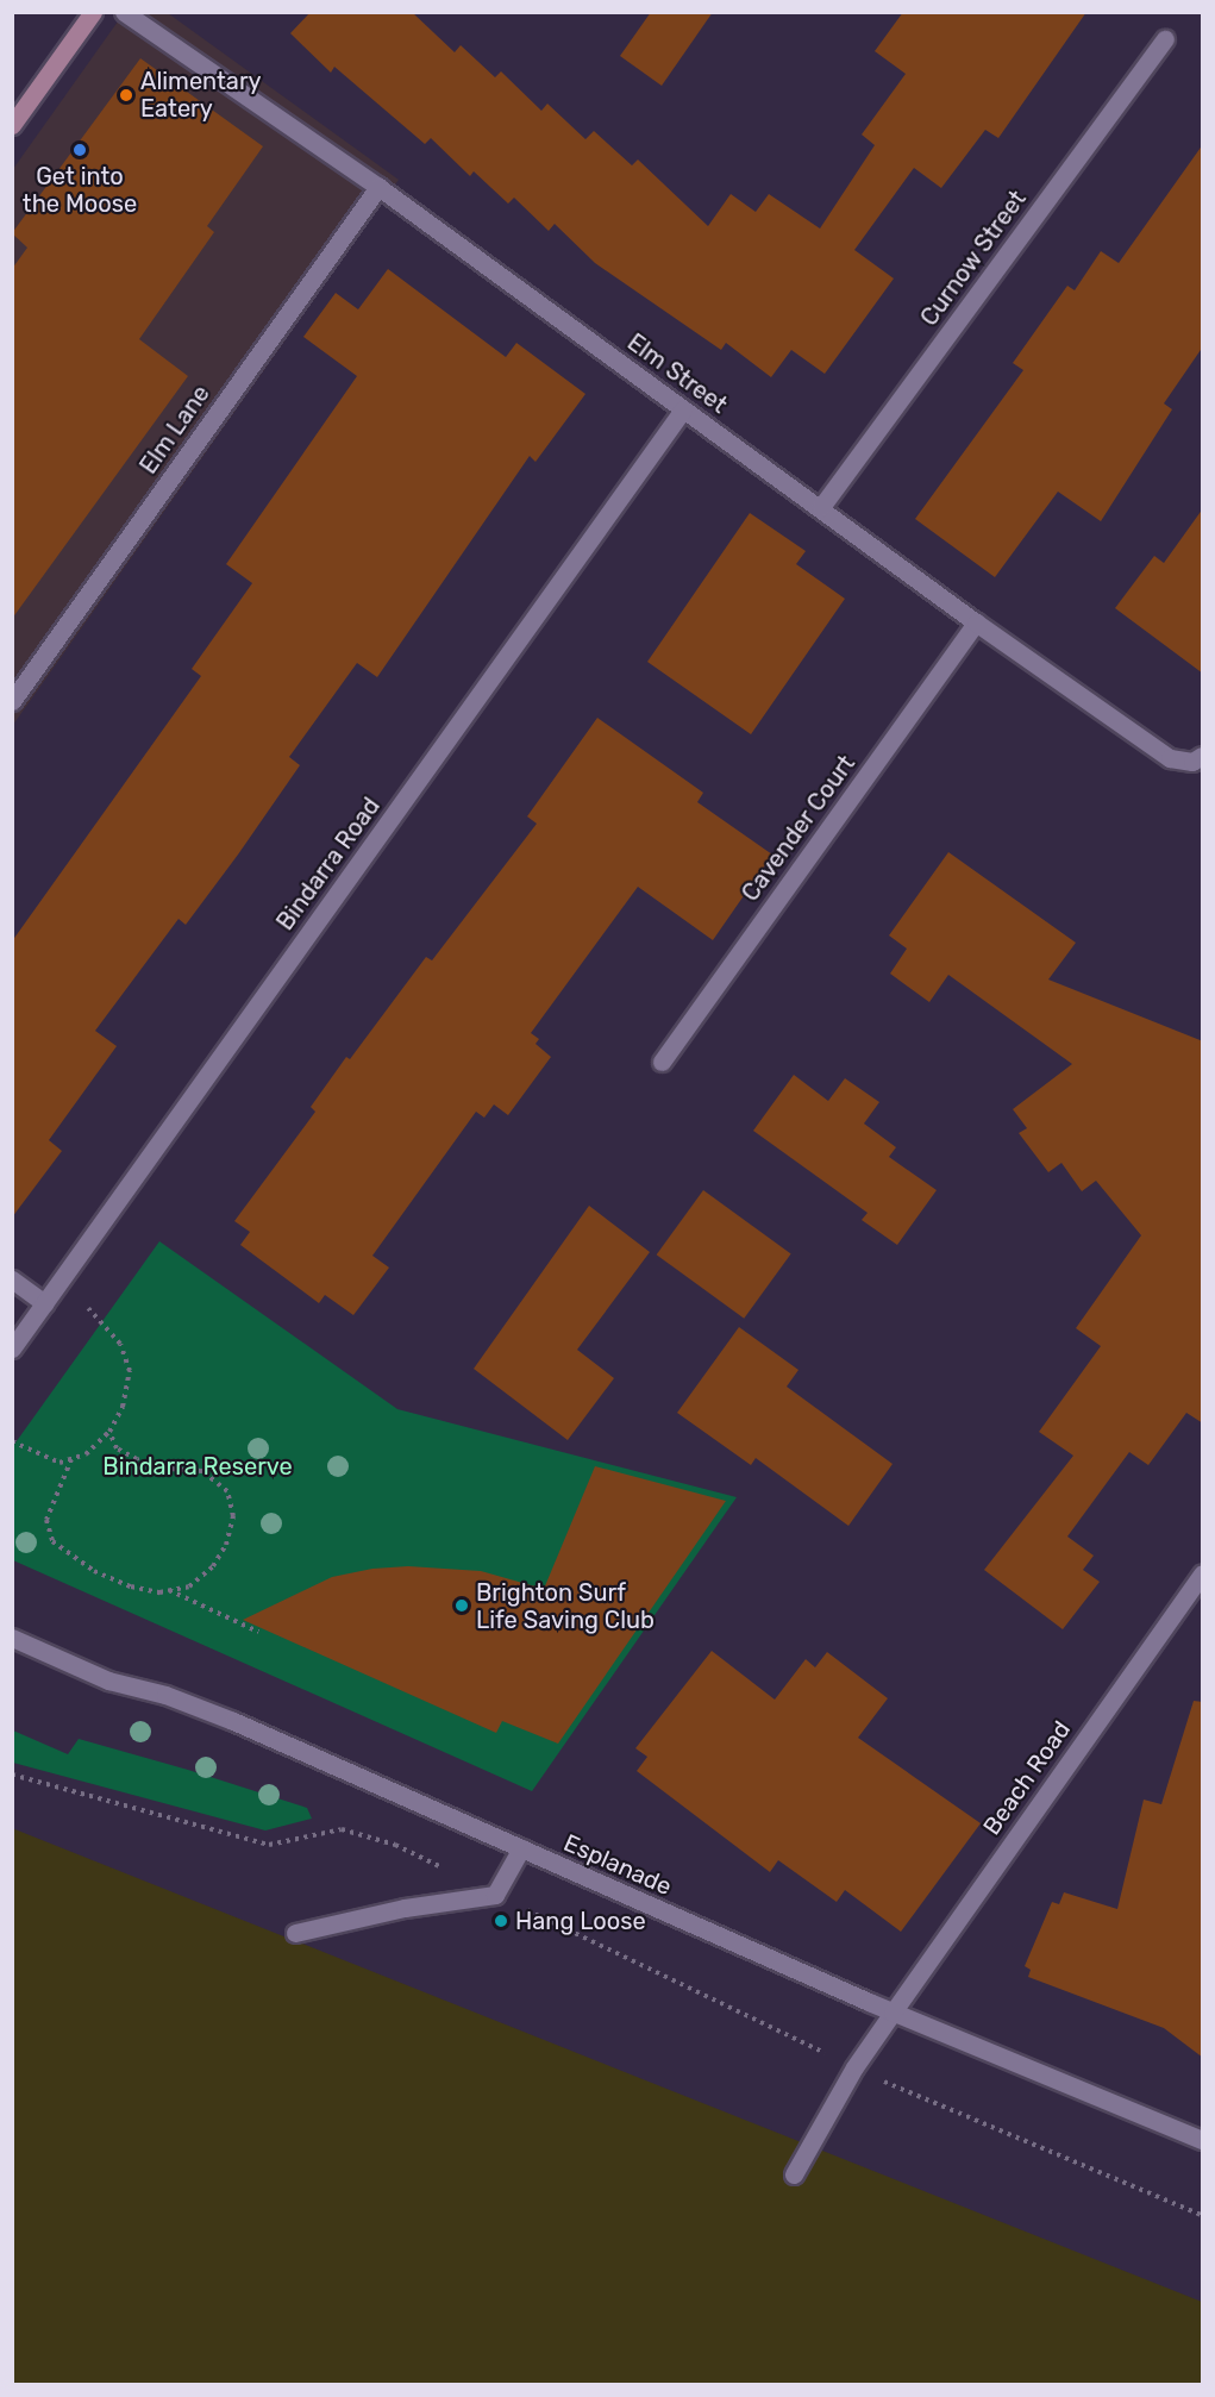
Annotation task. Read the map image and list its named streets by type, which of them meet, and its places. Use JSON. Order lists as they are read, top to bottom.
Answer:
{
  "streets": {
    "street": [
      "Curnow Street",
      "Elm Street",
      "Elm Lane",
      "Cavender Court",
      "Bindarra Road",
      "Beach Road",
      "Esplanade"
    ]
  },
  "crossings": [
    ["Curnow Street", "Elm Street"],
    ["Elm Street", "Elm Lane"],
    ["Elm Street", "Cavender Court"],
    ["Elm Street", "Bindarra Road"],
    ["Beach Road", "Esplanade"]
  ],
  "parks": ["Bindarra Reserve"],
  "places": [
    "Alimentary Eatery",
    "Get into the Moose",
    "Brighton Surf Life Saving Club",
    "Hang Loose"
  ]
}
